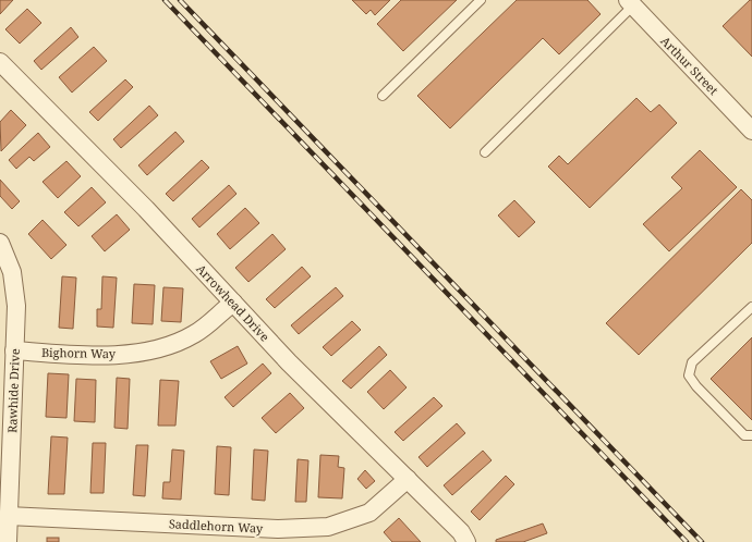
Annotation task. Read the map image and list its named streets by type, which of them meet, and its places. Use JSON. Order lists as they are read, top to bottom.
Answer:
{
  "streets": {
    "street": [
      "Arthur Street",
      "Arrowhead Drive",
      "Bighorn Way",
      "Rawhide Drive",
      "Saddlehorn Way"
    ]
  },
  "crossings": [
    ["Arrowhead Drive", "Bighorn Way"],
    ["Arrowhead Drive", "Saddlehorn Way"],
    ["Bighorn Way", "Rawhide Drive"],
    ["Rawhide Drive", "Saddlehorn Way"]
  ]
}
